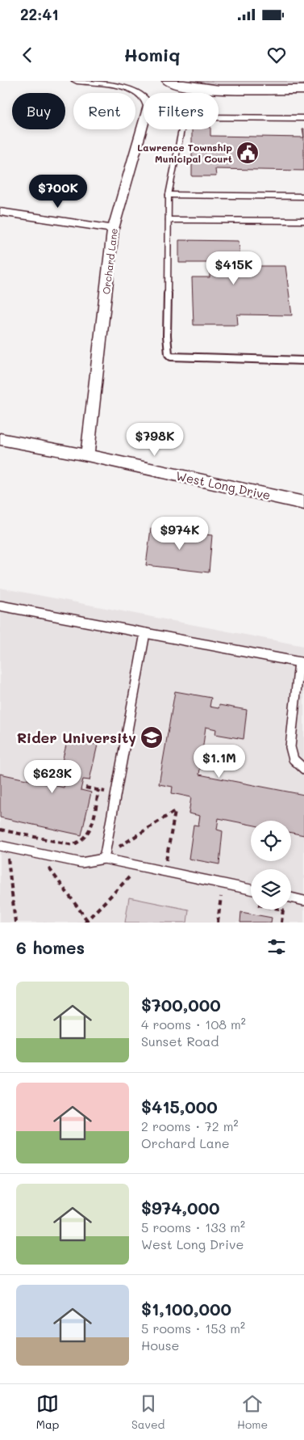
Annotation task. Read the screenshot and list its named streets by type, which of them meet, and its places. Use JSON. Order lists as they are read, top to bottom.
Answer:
{
  "streets": {
    "street": ["Orchard Lane", "West Long Drive"]
  },
  "crossings": [
    ["Orchard Lane", "West Long Drive"]
  ],
  "places": {
    "public building": ["Lawrence Township Municipal Court"],
    "school or university": ["Rider University"]
  },
  "page": {
    "status": "22:41",
    "header": "Homiq",
    "chip": ["Buy", "Rent", "Filters"],
    "price": [
      "$700K",
      "$415K",
      "$798K",
      "$974K",
      "$1.1M",
      "$623K"
    ],
    "heading": "6 homes",
    "list": [
      {
        "name": "$700,000",
        "note": "4 rooms · 108 m² · Sunset Road"
      },
      {
        "name": "$415,000",
        "note": "2 rooms · 72 m² · Orchard Lane"
      },
      {
        "name": "$974,000",
        "note": "5 rooms · 133 m² · West Long Drive"
      },
      {
        "name": "$1,100,000",
        "note": "5 rooms · 153 m² · House"
      }
    ],
    "tabs": ["Map", "Saved", "Home"]
  }
}
